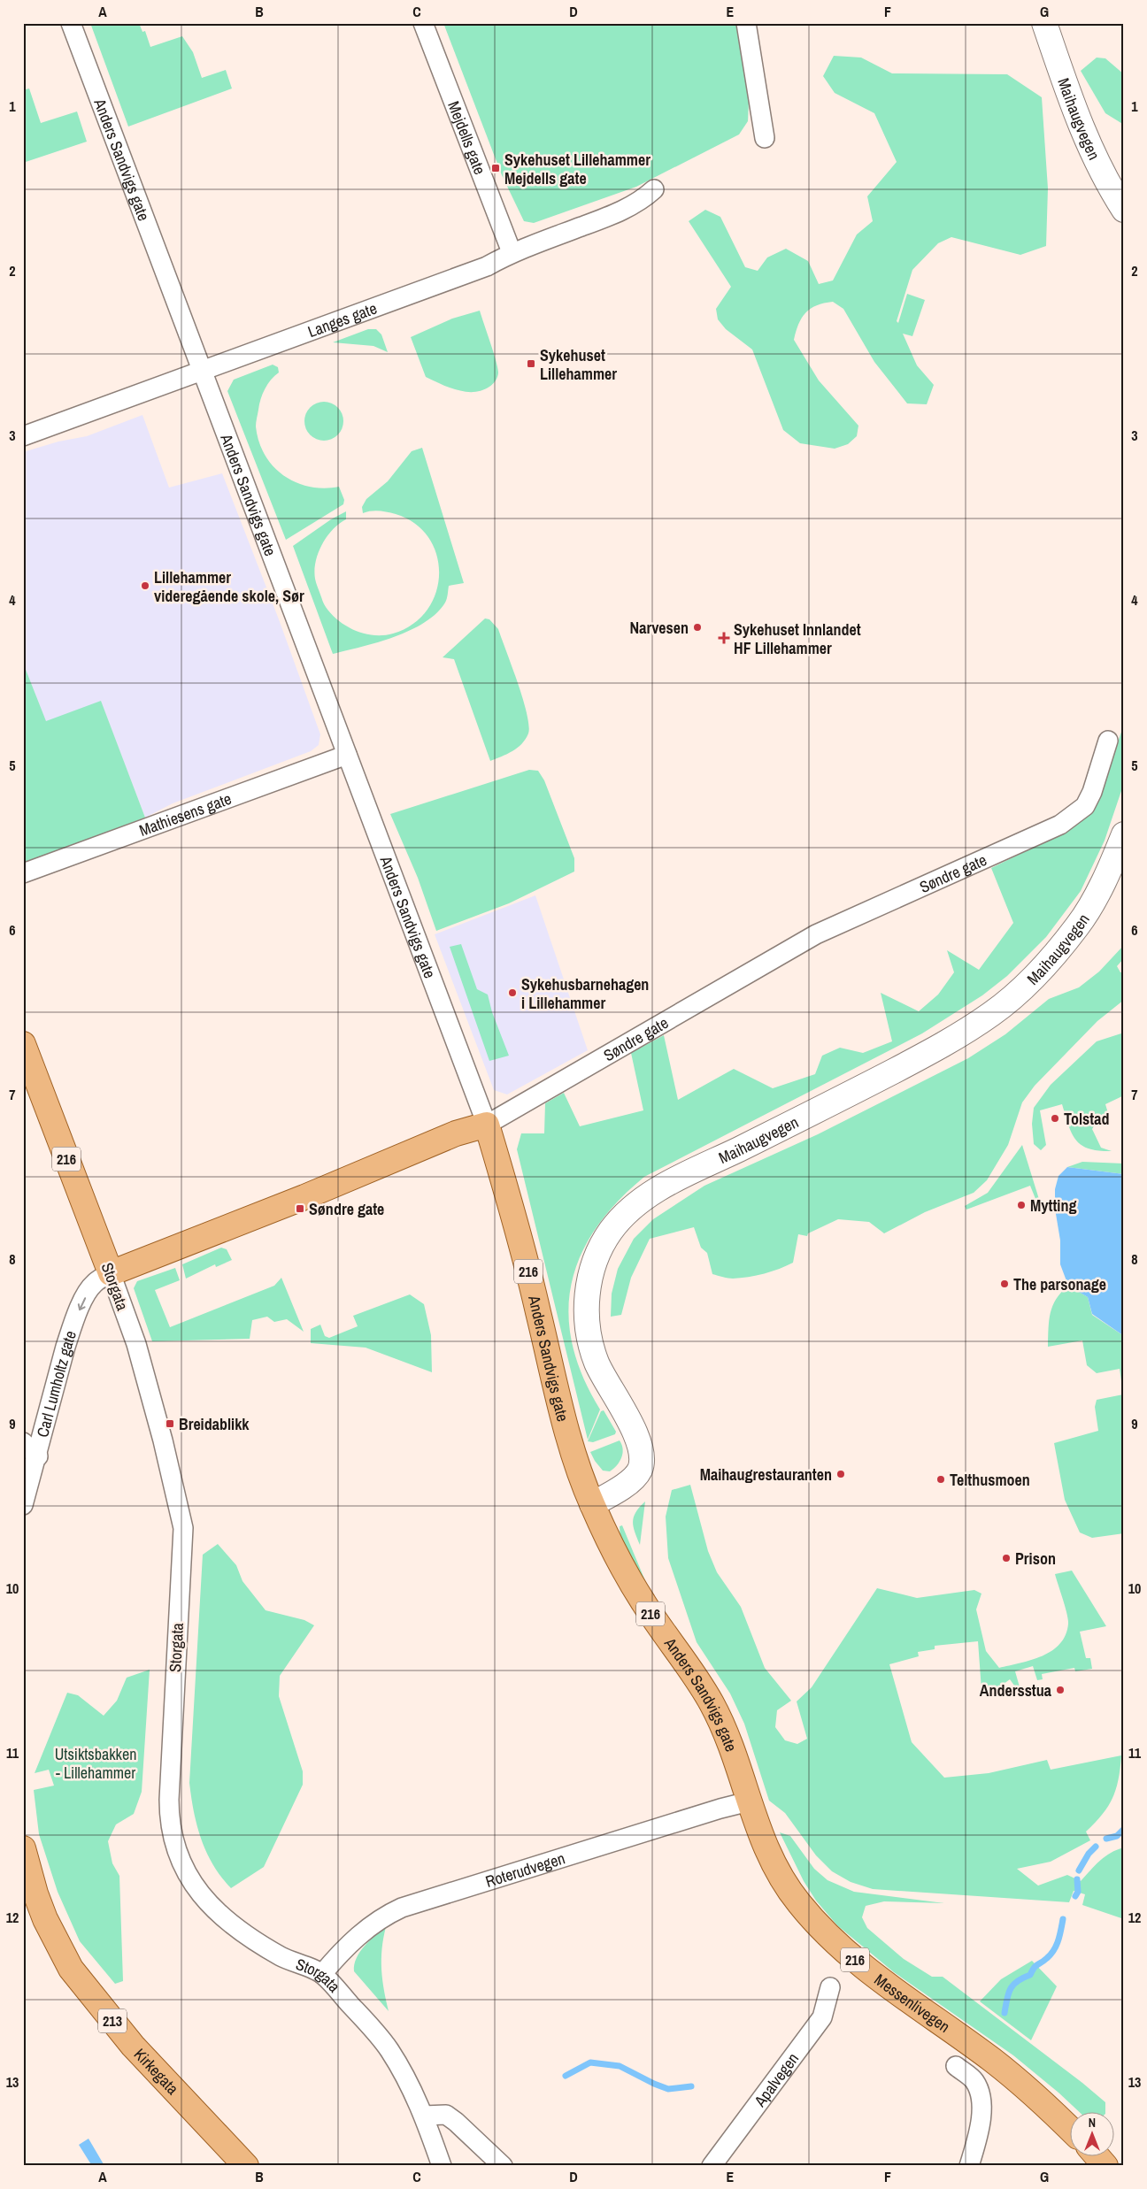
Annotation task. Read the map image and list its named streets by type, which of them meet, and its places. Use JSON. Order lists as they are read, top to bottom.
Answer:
{
  "streets": {
    "main road": [
      "Anders Sandvigs gate",
      "Søndre gate",
      "216",
      "Storgata",
      "Messenlivegen",
      "213",
      "Kirkegata"
    ],
    "street": [
      "Maihaugvegen",
      "Mejdells gate",
      "Langes gate",
      "Mathiesens gate",
      "Carl Lumholtz gate",
      "Roterudvegen",
      "Apalvegen"
    ]
  },
  "crossings": [
    ["Maihaugvegen", "Anders Sandvigs gate"],
    ["Mejdells gate", "Langes gate"],
    ["Anders Sandvigs gate", "Langes gate"],
    ["Anders Sandvigs gate", "Mathiesens gate"],
    ["Anders Sandvigs gate", "Søndre gate"],
    ["Anders Sandvigs gate", "Roterudvegen"],
    ["Anders Sandvigs gate", "Messenlivegen"],
    ["Søndre gate", "Storgata"],
    ["Søndre gate", "Carl Lumholtz gate"],
    ["Storgata", "Carl Lumholtz gate"],
    ["Storgata", "Roterudvegen"],
    ["Roterudvegen", "Messenlivegen"]
  ],
  "one_way": ["Carl Lumholtz gate"],
  "parks": ["Utsiktsbakken - Lillehammer"],
  "places": {
    "transit": [
      "Sykehuset Lillehammer Mejdells gate",
      "Sykehuset Lillehammer",
      "Søndre gate",
      "Breidablikk"
    ],
    "other": [
      "Lillehammer videregående skole, Sør",
      "Narvesen",
      "Sykehusbarnehagen i Lillehammer",
      "Tolstad",
      "Mytting",
      "The parsonage",
      "Maihaugrestauranten",
      "Telthusmoen",
      "Prison",
      "Andersstua"
    ],
    "health": ["Sykehuset Innlandet HF Lillehammer"]
  },
  "north": "top",
  "grid": {
    "columns": [
      "A",
      "B",
      "C",
      "D",
      "E",
      "F",
      "G"
    ],
    "rows": [
      "1",
      "2",
      "3",
      "4",
      "5",
      "6",
      "7",
      "8",
      "9",
      "10",
      "11",
      "12",
      "13"
    ]
  }
}
